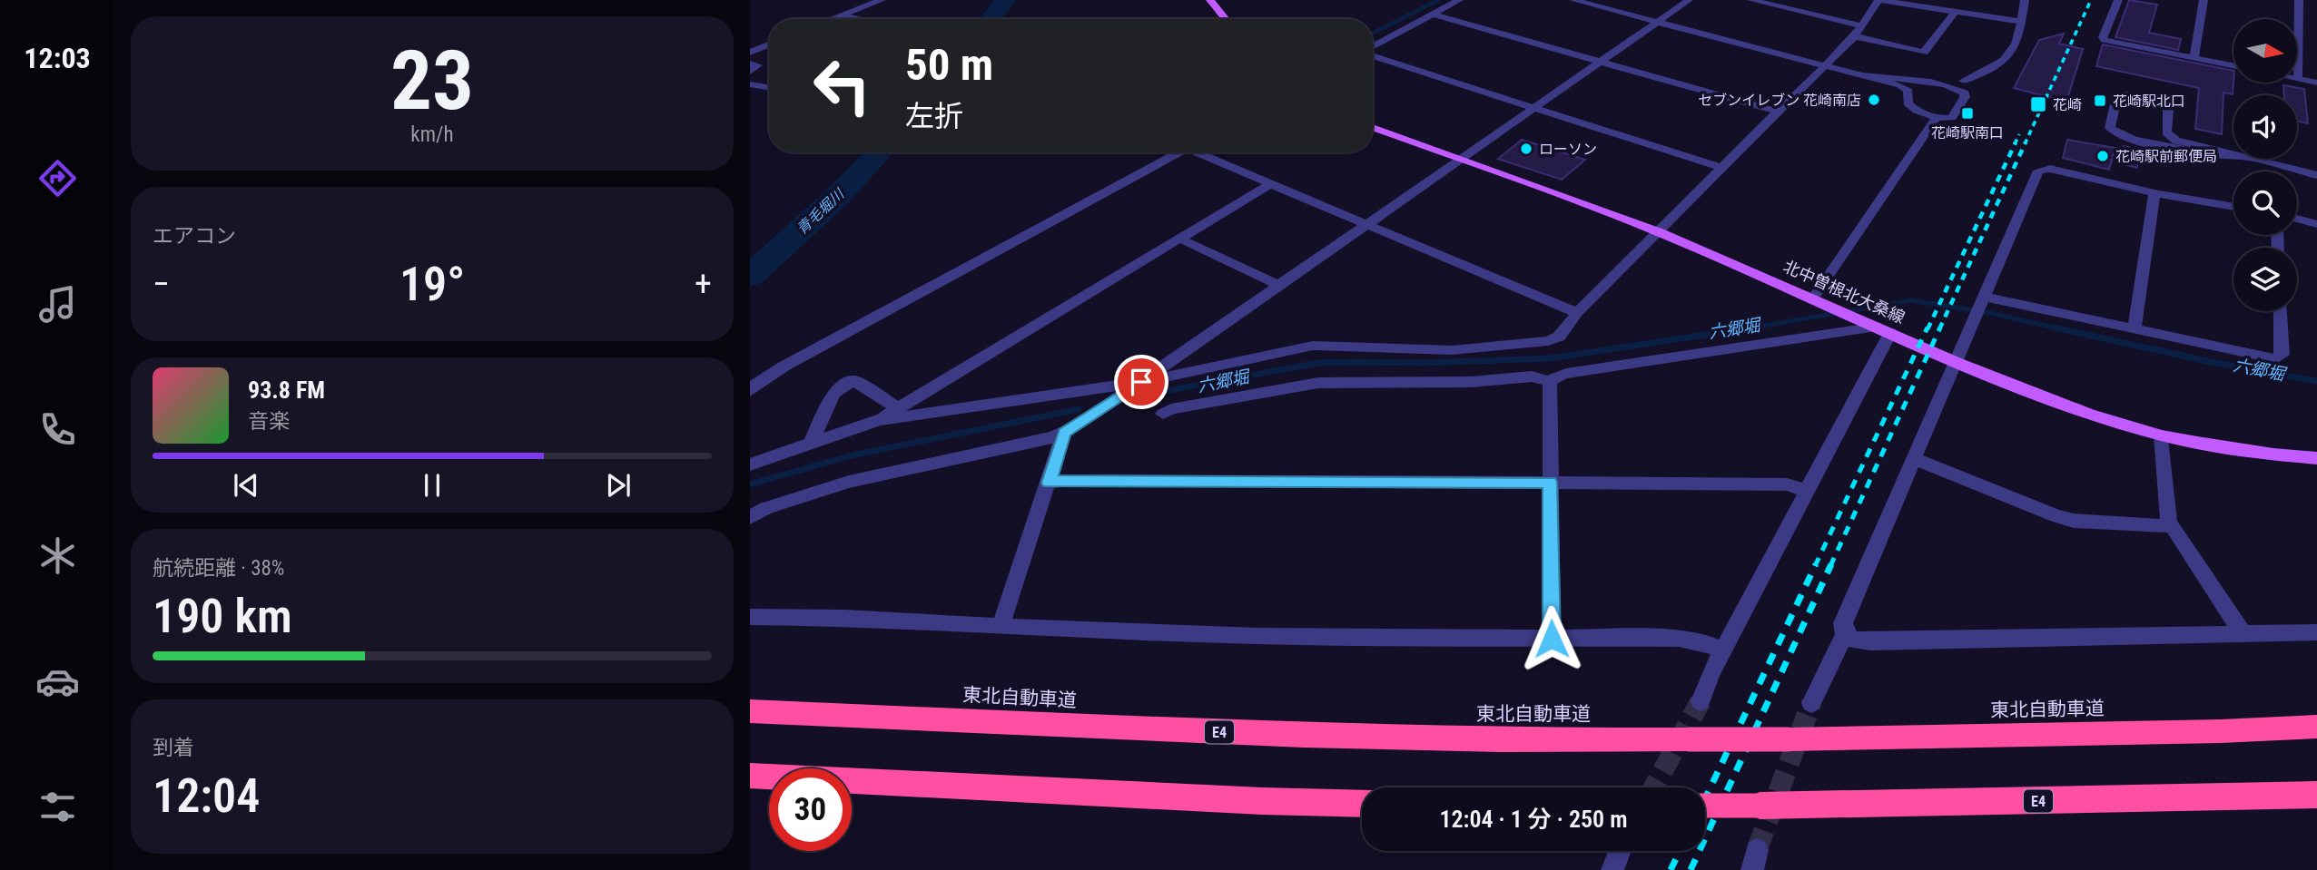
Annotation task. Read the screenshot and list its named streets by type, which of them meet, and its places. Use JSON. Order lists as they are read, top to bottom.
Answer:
{
  "streets": {
    "highway": ["東北自動車道", "E4"],
    "main road": ["北中曽根北大桑線"]
  },
  "water": ["青毛堀川", "六郷堀"],
  "places": {
    "other": ["セブンイレブン 花崎南店", "ローソン", "花崎駅前郵便局"],
    "transit": ["花崎駅北口", "花崎", "花崎駅南口"]
  },
  "north": "right",
  "page": {
    "tabs": "12:03",
    "tile": [
      ["23", "km/h"],
      "エアコン",
      ["航続距離 · 38%", "190 km"],
      ["到着", "12:04"]
    ],
    "turn": ["50 m", "左折"],
    "heat": ["−", "19°", "+"],
    "song": ["93.8 FM", "音楽"],
    "limit": "30",
    "trip": "12:04 · 1 分 · 250 m"
  }
}
